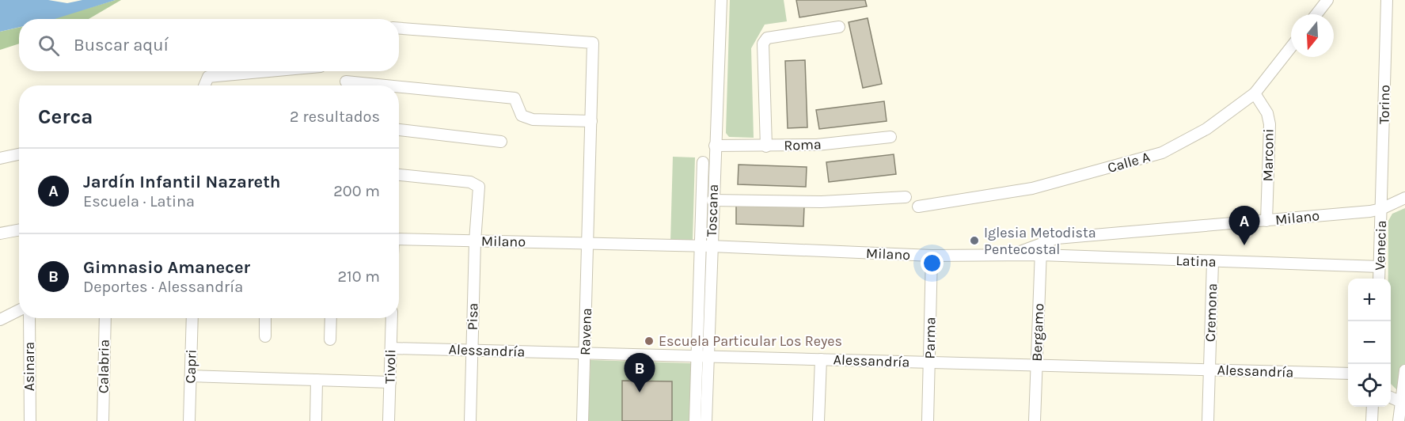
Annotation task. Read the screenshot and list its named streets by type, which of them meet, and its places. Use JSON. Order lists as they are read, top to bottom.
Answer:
{
  "streets": {
    "street": [
      "Torino",
      "Roma",
      "Marconi",
      "Calle A",
      "Toscana",
      "Milano",
      "Venecia",
      "Latina",
      "Cremona",
      "Pisa",
      "Ravena",
      "Bergamo",
      "Parma",
      "Alessandría",
      "Asinara",
      "Calabria",
      "Capri",
      "Tivoli"
    ]
  },
  "crossings": [
    ["Torino", "Milano"],
    ["Torino", "Venecia"],
    ["Roma", "Toscana"],
    ["Marconi", "Calle A"],
    ["Marconi", "Milano"],
    ["Toscana", "Milano"],
    ["Toscana", "Alessandría"],
    ["Milano", "Venecia"],
    ["Milano", "Latina"],
    ["Milano", "Pisa"],
    ["Milano", "Ravena"],
    ["Milano", "Bergamo"],
    ["Milano", "Parma"],
    ["Venecia", "Latina"],
    ["Latina", "Cremona"],
    ["Latina", "Bergamo"],
    ["Cremona", "Alessandría"],
    ["Pisa", "Alessandría"],
    ["Ravena", "Alessandría"],
    ["Bergamo", "Alessandría"],
    ["Parma", "Alessandría"],
    ["Alessandría", "Tivoli"]
  ],
  "places": ["Iglesia Metodista Pentecostal", "Escuela Particular Los Reyes"],
  "north": "bottom",
  "page": {
    "search": "Buscar aquí",
    "heading": ["Cerca", "2 resultados"],
    "list": [
      {
        "mark": "A",
        "name": "Jardín Infantil Nazareth",
        "note": "Escuela · Latina",
        "value": "200 m"
      },
      {
        "mark": "B",
        "name": "Gimnasio Amanecer",
        "note": "Deportes · Alessandría",
        "value": "210 m"
      }
    ],
    "pins": ["A", "B"],
    "map_buttons": ["+", "−"]
  }
}
